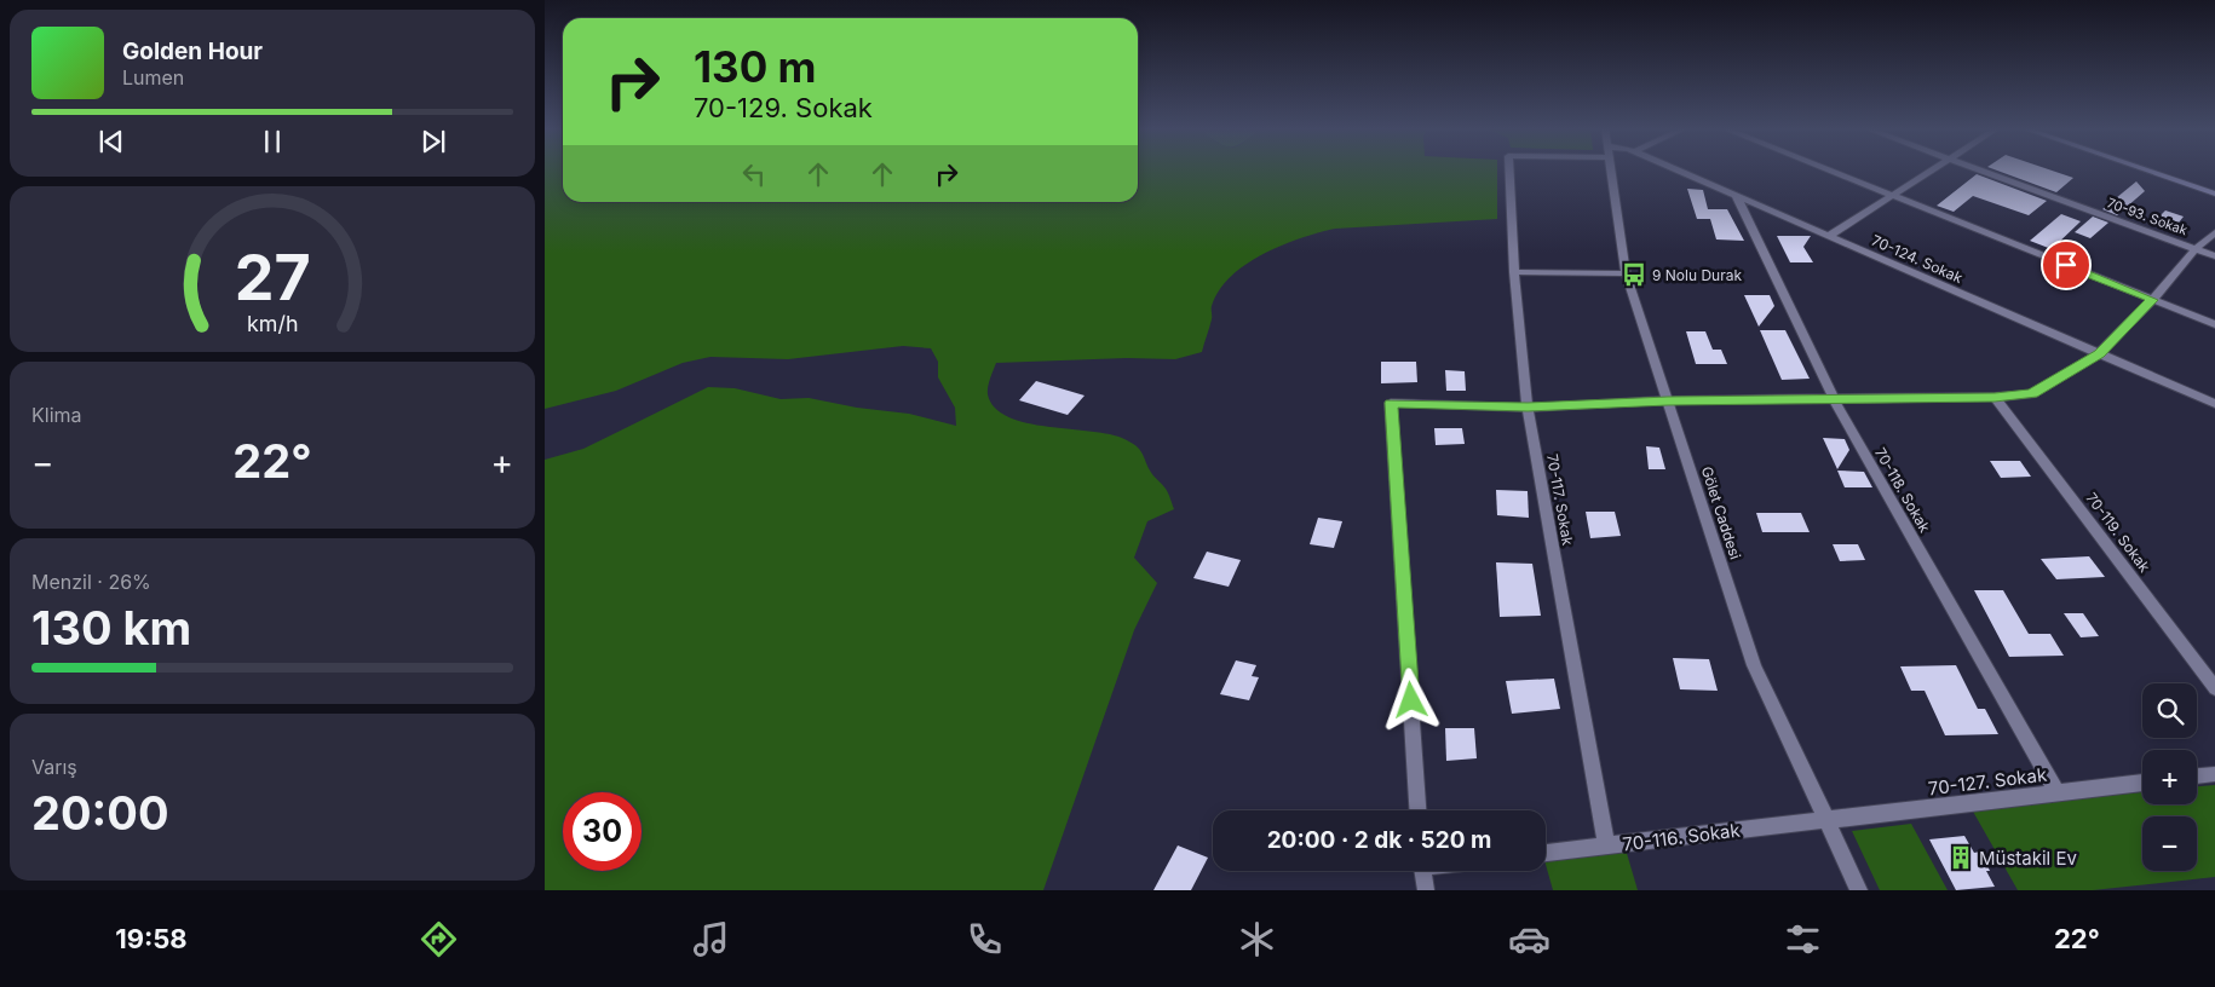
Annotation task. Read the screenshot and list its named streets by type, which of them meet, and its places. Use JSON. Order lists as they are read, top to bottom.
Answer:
{
  "streets": {
    "street": [
      "70-93. Sokak",
      "70-124. Sokak",
      "70-118. Sokak",
      "70-117. Sokak",
      "Gölet Caddesi",
      "70-119. Sokak",
      "70-127. Sokak",
      "70-116. Sokak"
    ]
  },
  "crossings": [
    ["70-124. Sokak", "70-118. Sokak"],
    ["70-118. Sokak", "70-127. Sokak"],
    ["70-117. Sokak", "70-116. Sokak"],
    ["Gölet Caddesi", "70-127. Sokak"],
    ["Gölet Caddesi", "70-116. Sokak"],
    ["70-127. Sokak", "70-116. Sokak"]
  ],
  "places": {
    "bus stop": ["9 Nolu Durak"],
    "building": ["Müstakil Ev"]
  },
  "page": {
    "turn": ["130 m", "70-129. Sokak"],
    "song": ["Golden Hour", "Lumen"],
    "tile": [
      "Klima",
      ["Menzil · 26%", "130 km"],
      ["Varış", "20:00"]
    ],
    "heat": ["−", "22°", "+"],
    "map_buttons": ["+", "−"],
    "limit": "30",
    "trip": "20:00 · 2 dk · 520 m",
    "tabs": ["19:58", "22°"],
    "gauge": ["27", "km/h"]
  }
}
